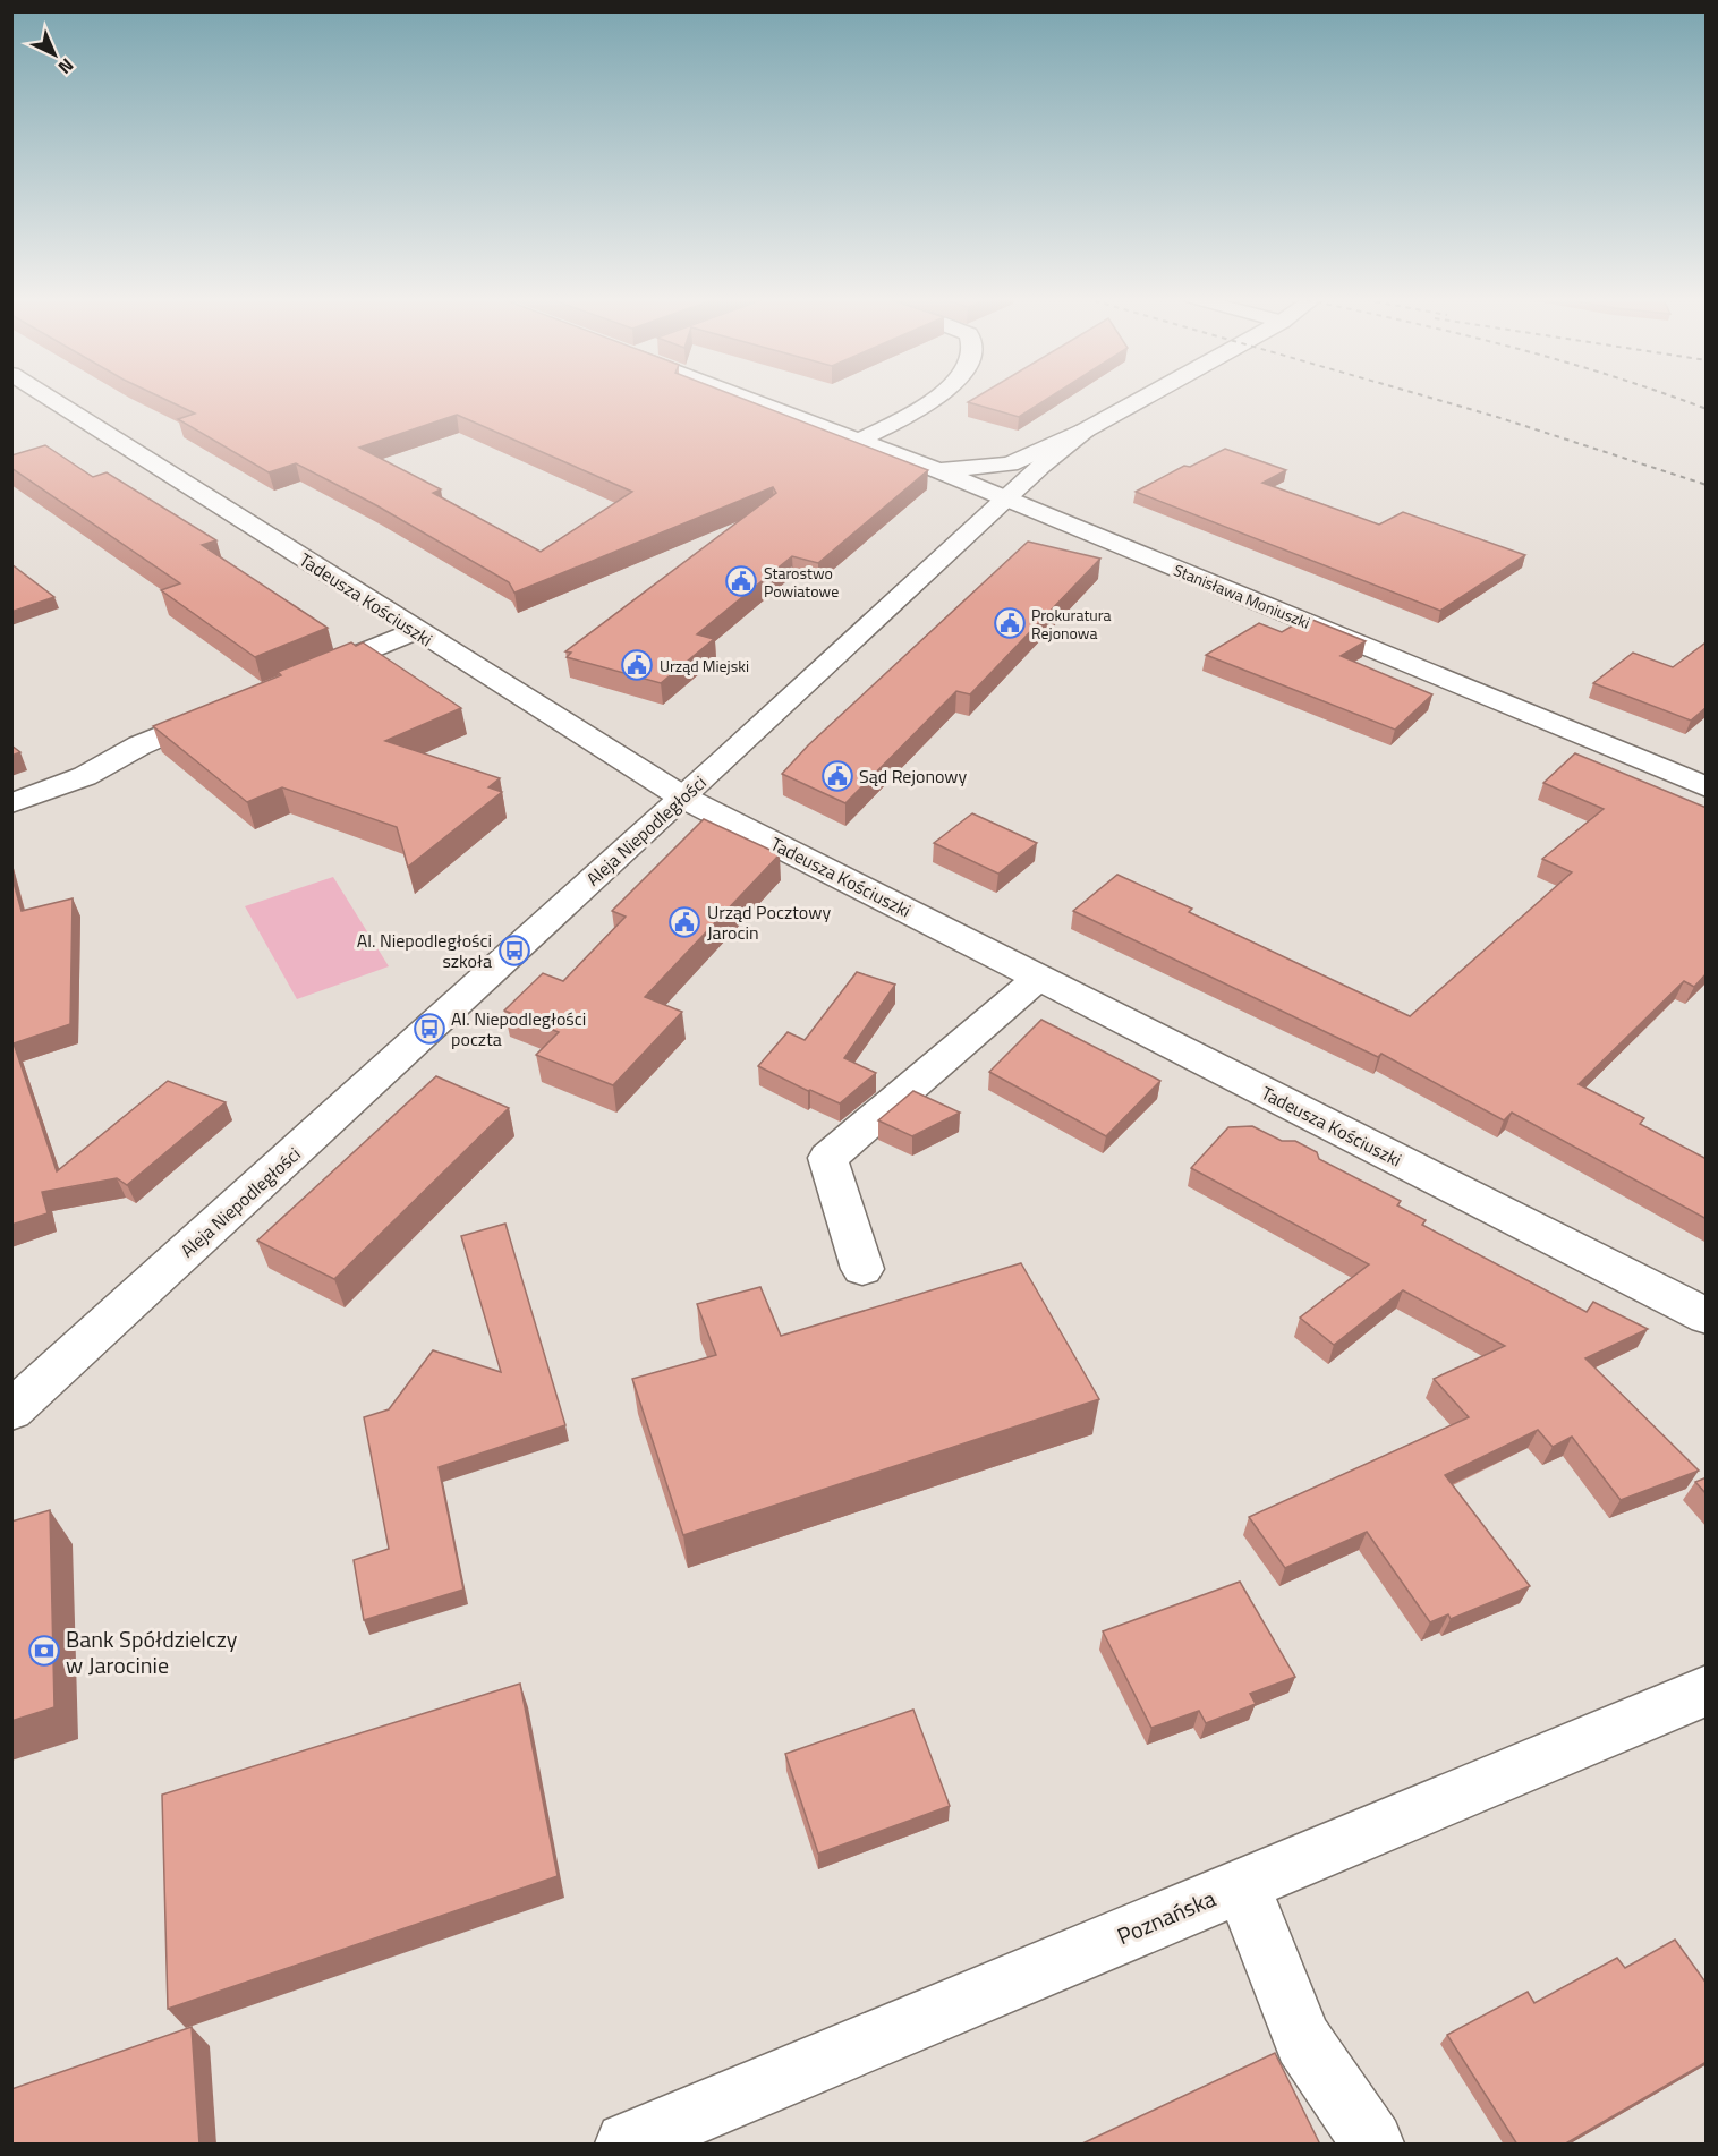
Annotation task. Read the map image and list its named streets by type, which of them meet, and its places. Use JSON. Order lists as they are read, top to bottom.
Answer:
{
  "streets": {
    "street": [
      "Stanisława Moniuszki",
      "Tadeusza Kościuszki",
      "Aleja Niepodległości",
      "Poznańska"
    ]
  },
  "crossings": [
    ["Stanisława Moniuszki", "Aleja Niepodległości"],
    ["Tadeusza Kościuszki", "Aleja Niepodległości"]
  ],
  "places": {
    "public building": [
      "Starostwo Powiatowe",
      "Prokuratura Rejonowa",
      "Urząd Miejski",
      "Sąd Rejonowy",
      "Urząd Pocztowy Jarocin"
    ],
    "bus stop": ["Al. Niepodległości szkoła", "Al. Niepodległości poczta"],
    "bank": ["Bank Spółdzielczy w Jarocinie"]
  },
  "north": "bottom right"
}
